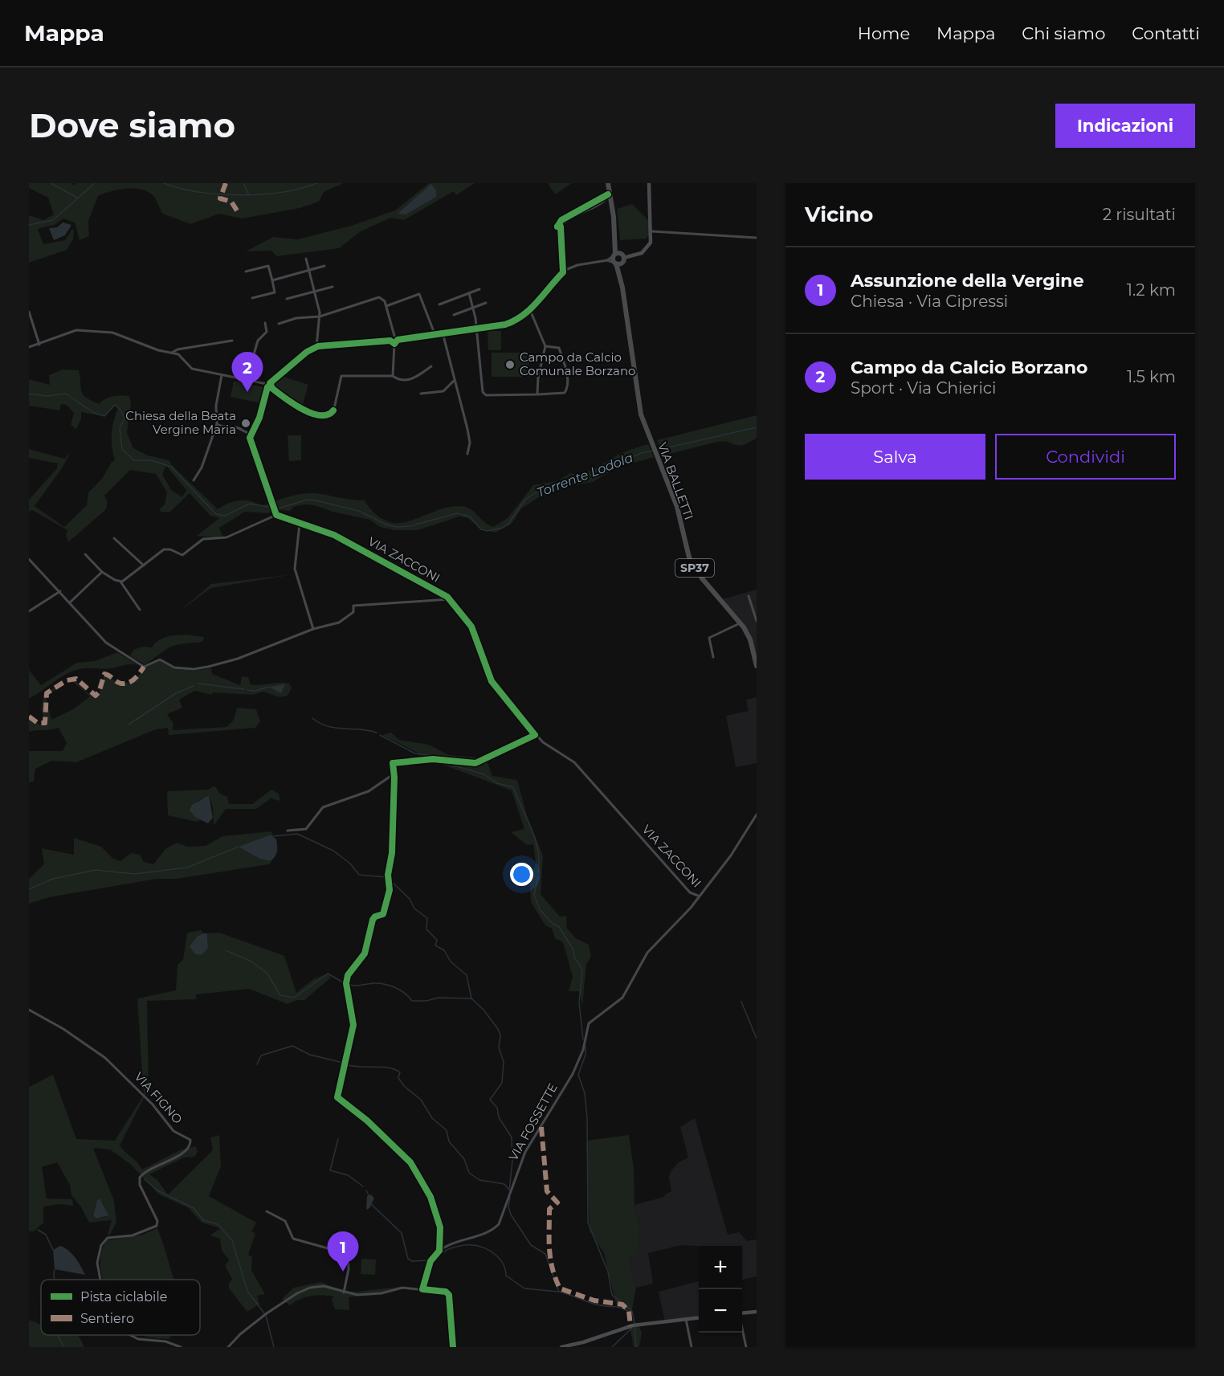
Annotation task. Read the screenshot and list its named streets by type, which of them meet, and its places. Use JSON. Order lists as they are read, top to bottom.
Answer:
{
  "streets": {
    "main road": ["VIA BALLETTI", "SP37"],
    "street": ["VIA ZACCONI", "VIA FIGNO", "VIA FOSSETTE"]
  },
  "crossings": [
    ["VIA ZACCONI", "VIA FOSSETTE"]
  ],
  "water": ["Torrente Lodola"],
  "places": ["Campo da Calcio Comunale Borzano", "Chiesa della Beata Vergine Maria"],
  "legend": ["Pista ciclabile", "Sentiero"],
  "page": {
    "header": "Mappa",
    "nav": [
      "Home",
      "Mappa",
      "Chi siamo",
      "Contatti"
    ],
    "buttons": [
      "Indicazioni",
      ["Salva", "Condividi"]
    ],
    "title": "Dove siamo",
    "heading": ["Vicino", "2 risultati"],
    "list": [
      {
        "mark": "1",
        "name": "Assunzione della Vergine",
        "note": "Chiesa · Via Cipressi",
        "value": "1.2 km"
      },
      {
        "mark": "2",
        "name": "Campo da Calcio Borzano",
        "note": "Sport · Via Chierici",
        "value": "1.5 km"
      }
    ],
    "pins": ["2", "1"],
    "map_buttons": ["+", "−"]
  }
}
